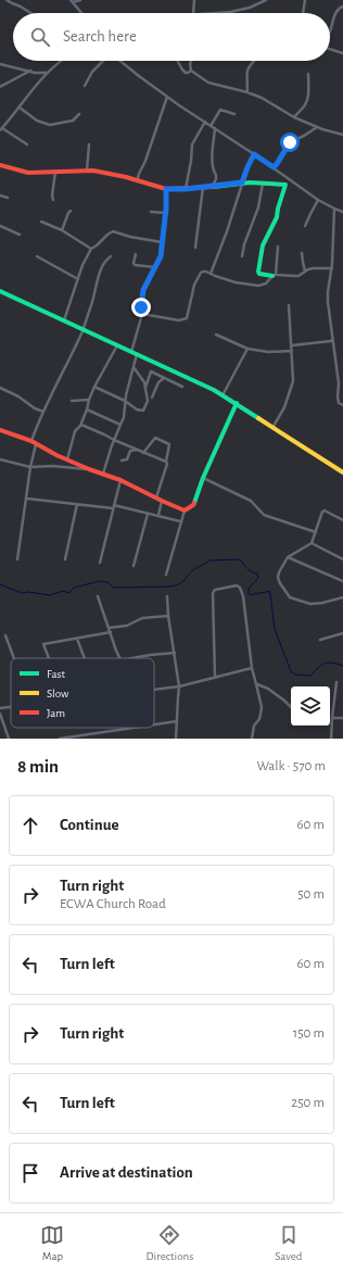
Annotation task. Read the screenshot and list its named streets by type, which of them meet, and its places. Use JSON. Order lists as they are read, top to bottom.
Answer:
{
  "legend": ["Fast", "Slow", "Jam"],
  "page": {
    "search": "Search here",
    "heading": ["8 min", "Walk · 570 m"],
    "list": [
      ["Continue", "60 m"],
      ["Turn right", "ECWA Church Road", "50 m"],
      ["Turn left", "60 m"],
      ["Turn right", "150 m"],
      ["Turn left", "250 m"],
      "Arrive at destination"
    ],
    "nav": ["Map", "Directions", "Saved"]
  }
}
